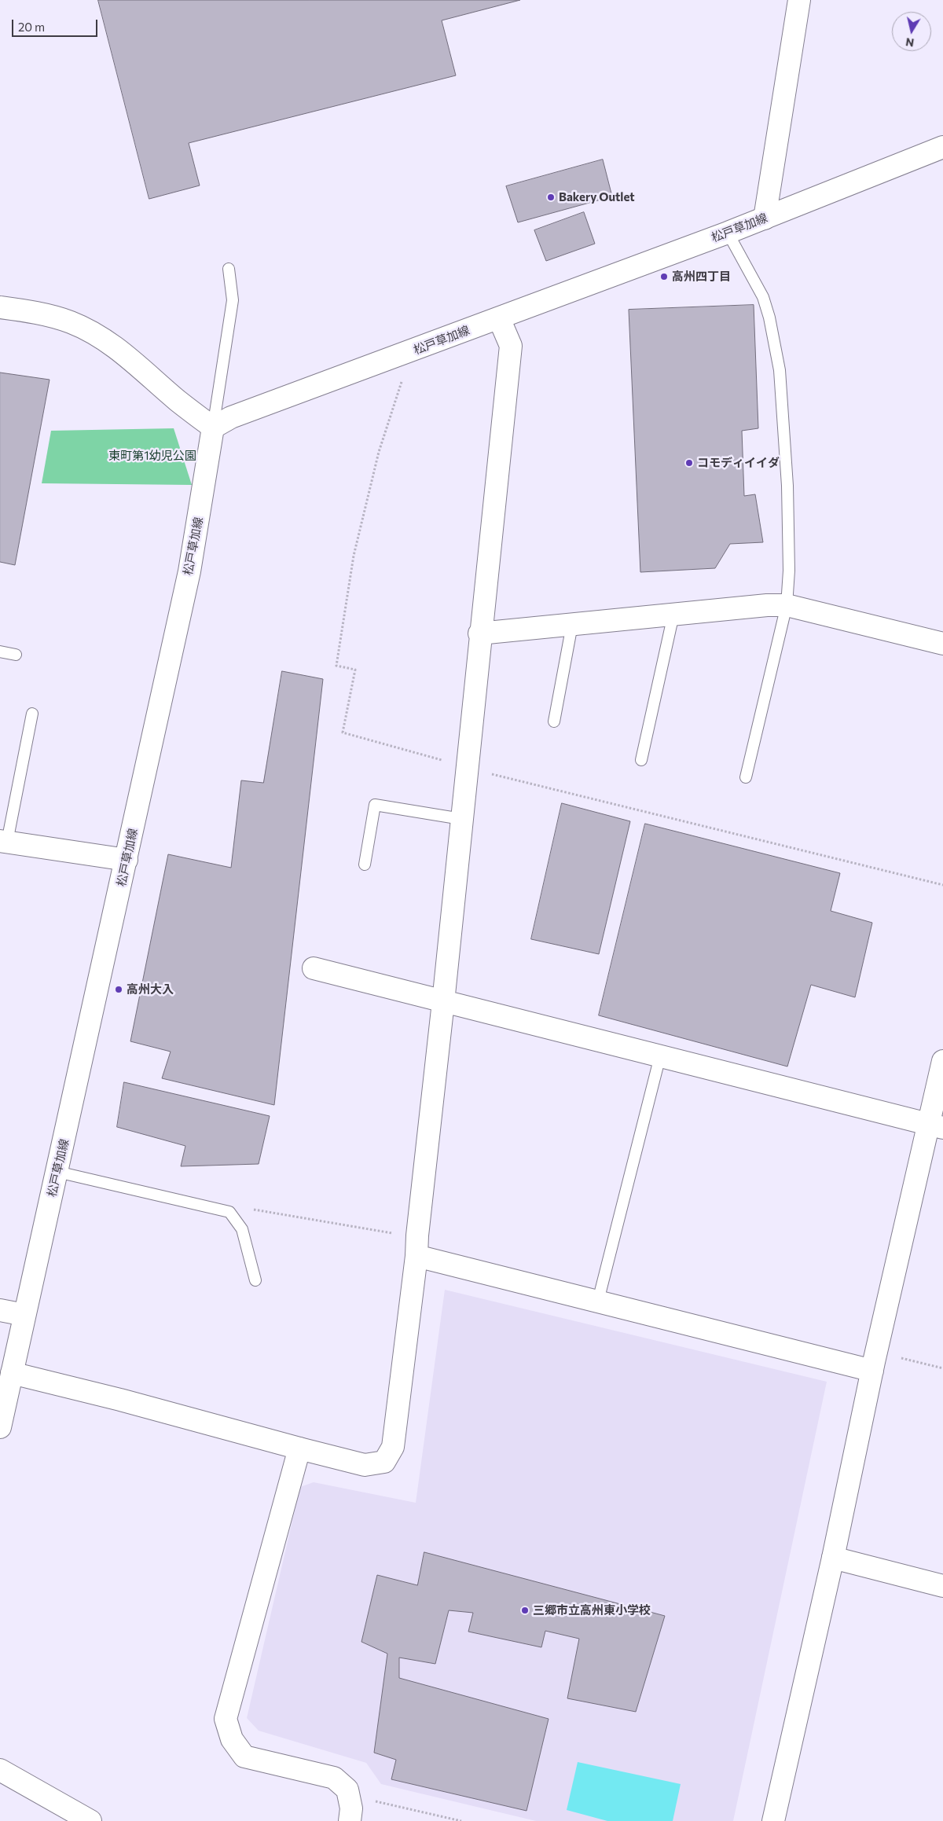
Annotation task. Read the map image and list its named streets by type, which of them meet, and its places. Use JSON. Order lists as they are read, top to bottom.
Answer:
{
  "streets": {
    "street": ["松戸草加線"]
  },
  "parks": ["東町第1幼児公園"],
  "places": [
    "Bakery Outlet",
    "高州四丁目",
    "コモディイイダ",
    "高州大入",
    "三郷市立高州東小学校"
  ],
  "scale_bar": "20 m",
  "north": "bottom"
}
